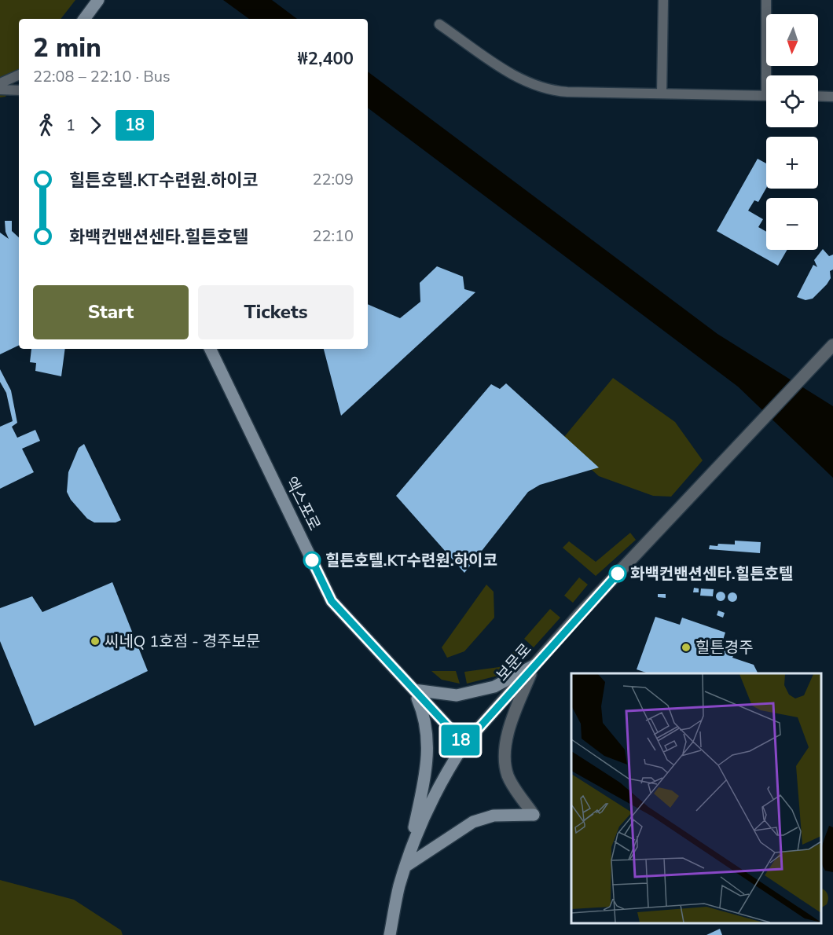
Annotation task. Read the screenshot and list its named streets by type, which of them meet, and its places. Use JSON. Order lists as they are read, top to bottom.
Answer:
{
  "streets": {
    "main road": ["엑스포로", "보문로"]
  },
  "crossings": [
    ["엑스포로", "보문로"]
  ],
  "places": [
    "힐튼호텔.KT수련원.하이코",
    "화백컨밴션센타.힐튼호텔",
    "씨네Q 1호점 - 경주보문",
    "힐튼경주"
  ],
  "lines": ["bus line 18"],
  "north": "bottom",
  "page": {
    "on_map": "18",
    "map_buttons": ["+", "−"],
    "heading": ["2 min", "22:08 – 22:10 · Bus", "₩2,400"],
    "legs": ["1", "18"],
    "list": [
      {
        "name": "힐튼호텔.KT수련원.하이코",
        "value": "22:09"
      },
      {
        "name": "화백컨밴션센타.힐튼호텔",
        "value": "22:10"
      }
    ],
    "buttons": ["Start", "Tickets"]
  }
}
